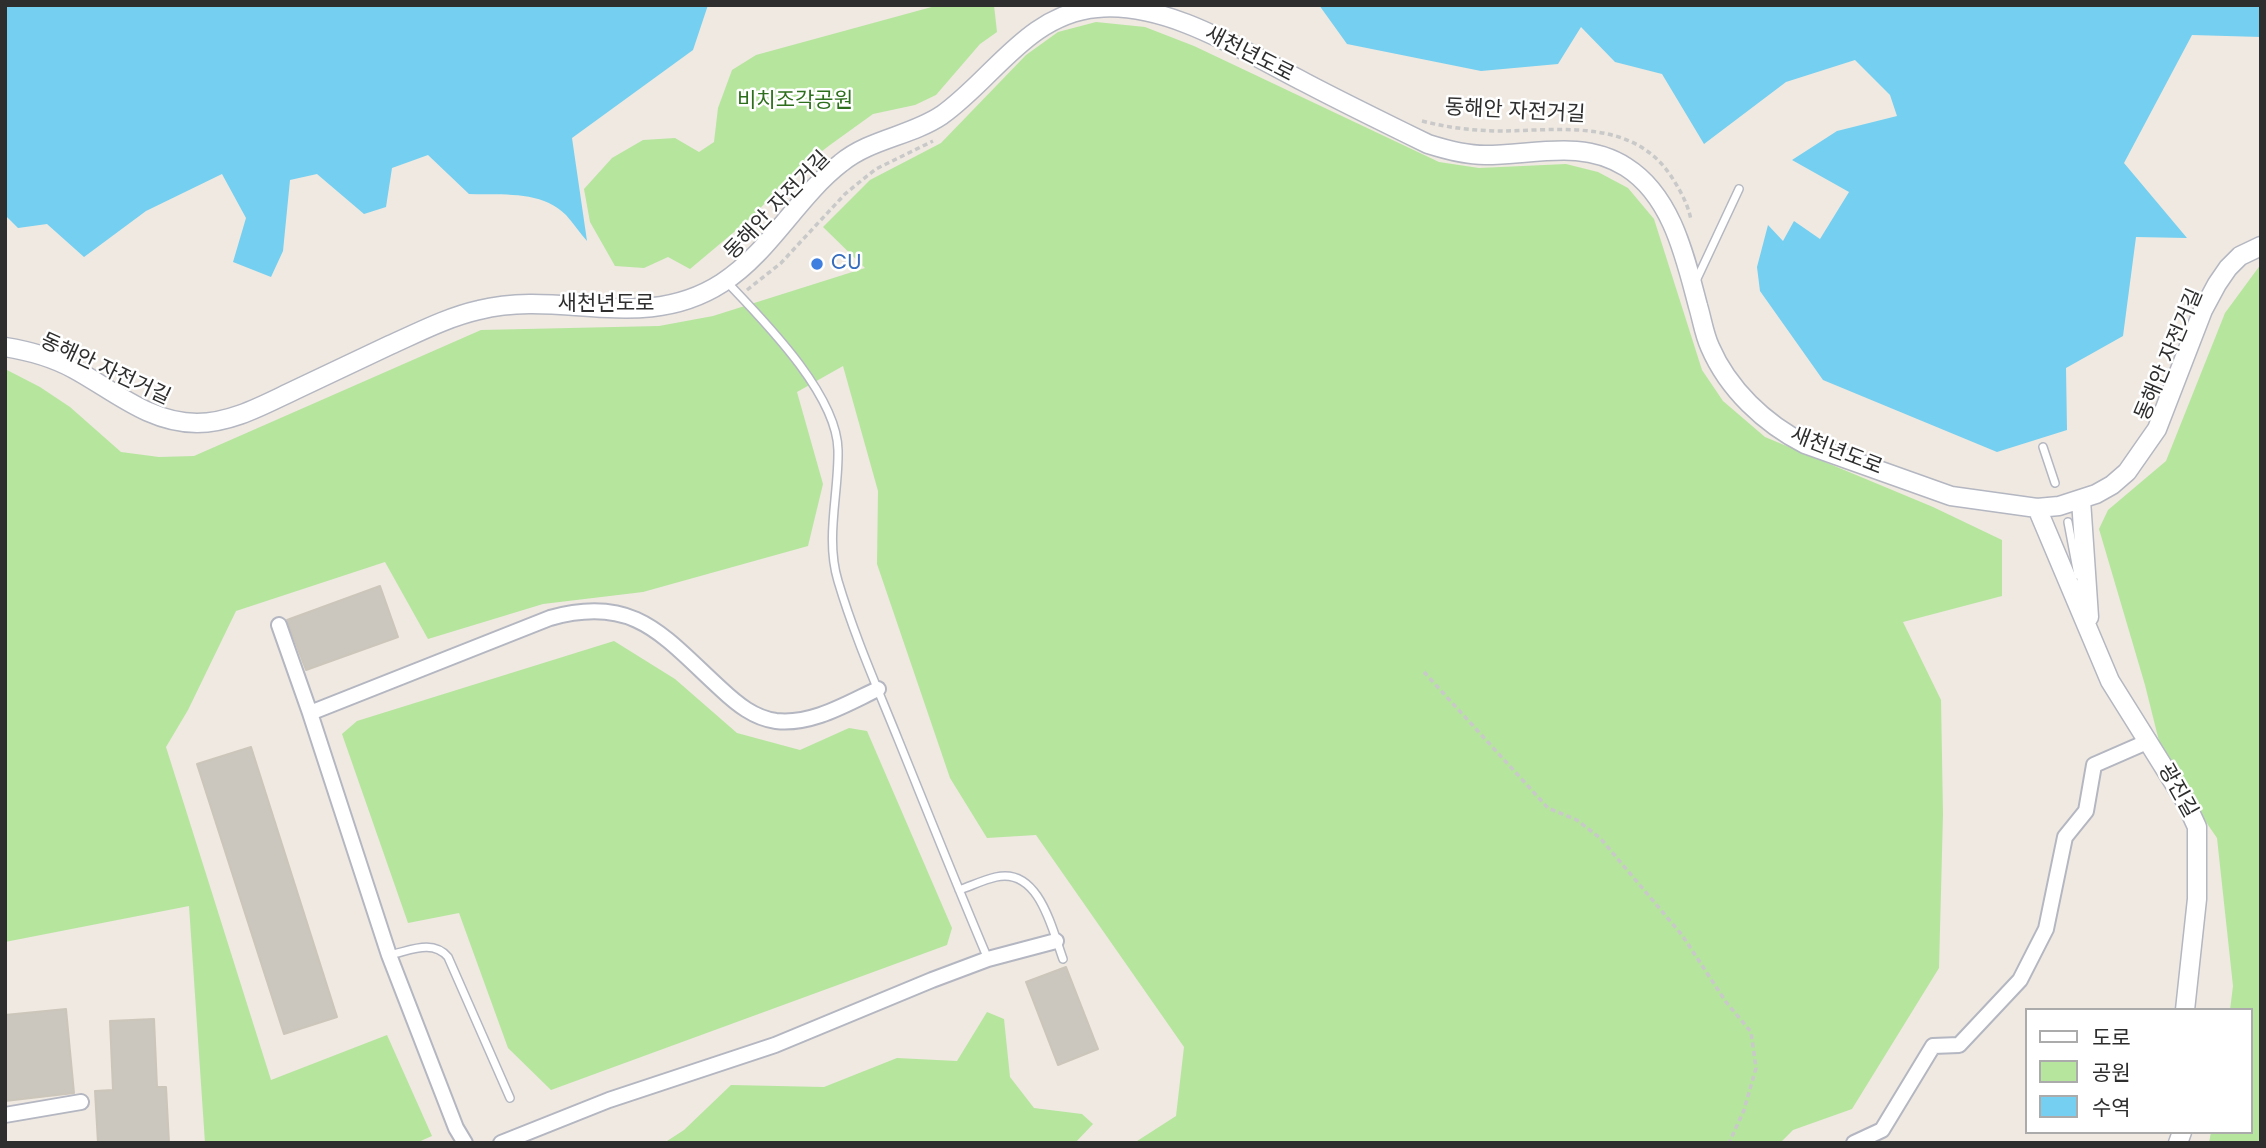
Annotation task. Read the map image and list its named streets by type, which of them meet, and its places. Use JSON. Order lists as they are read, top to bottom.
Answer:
{
  "streets": {
    "street": ["새천년도로", "광진길"],
    "path": ["동해안 자전거길"]
  },
  "crossings": [
    ["새천년도로", "광진길"]
  ],
  "parks": ["비치조각공원"],
  "places": ["CU"],
  "legend": ["도로", "공원", "수역"]
}
